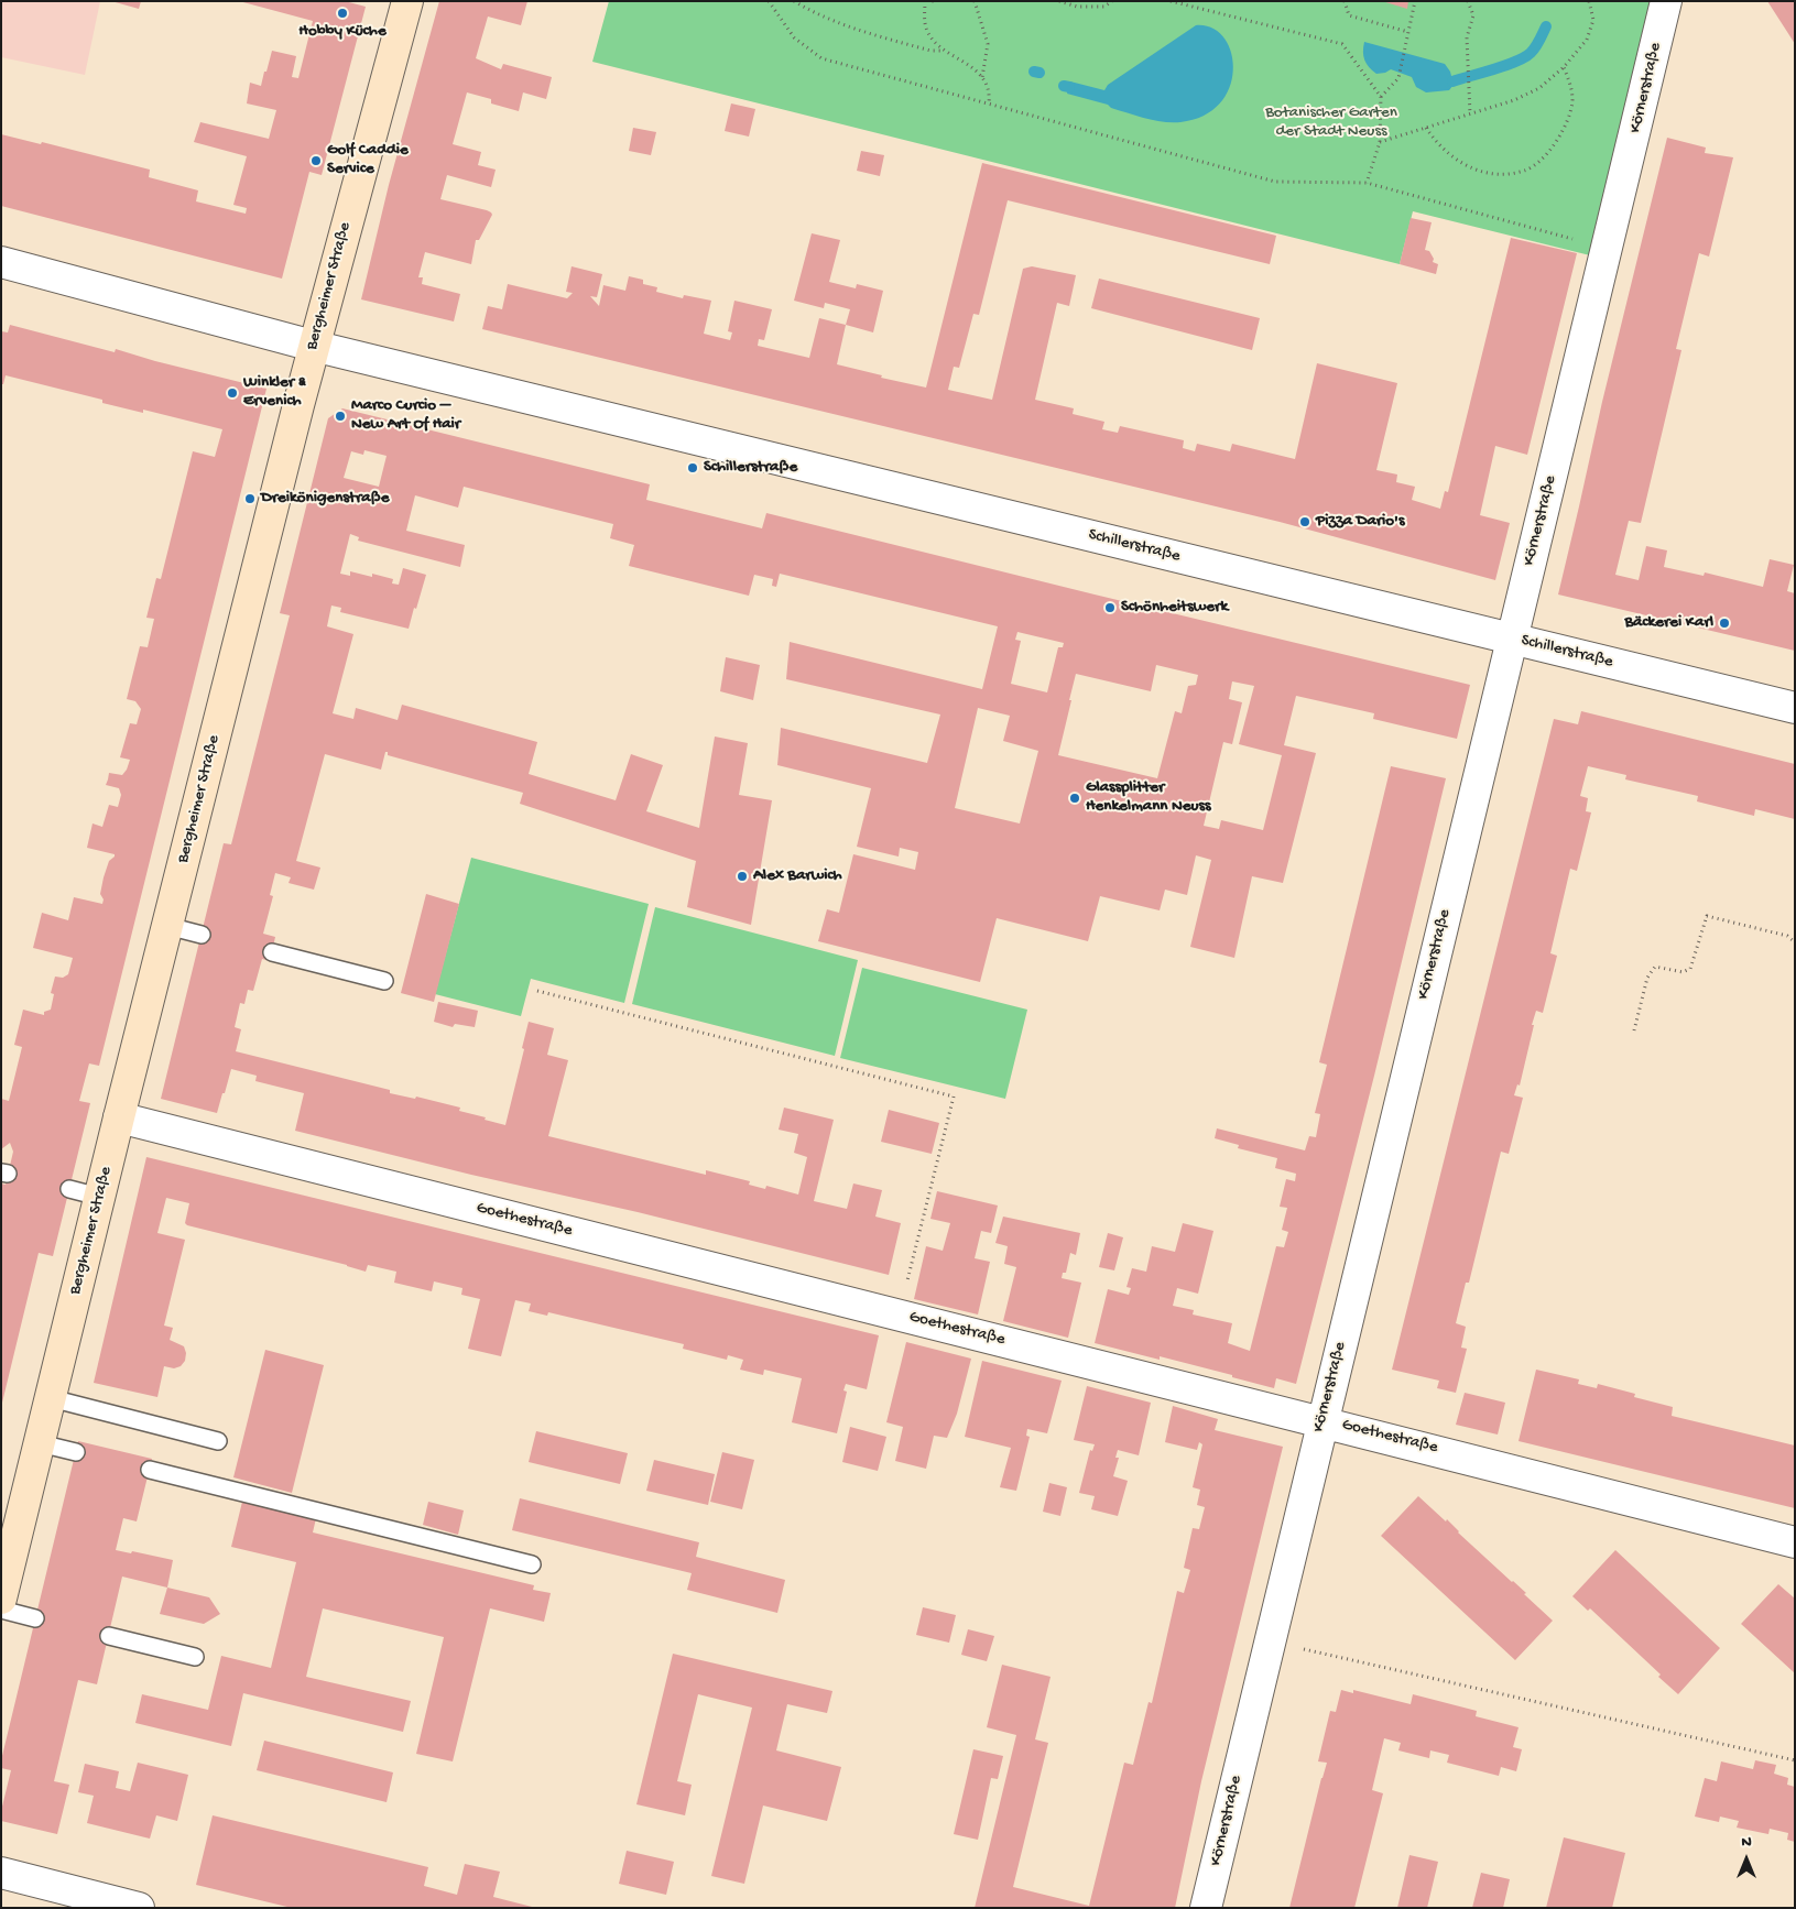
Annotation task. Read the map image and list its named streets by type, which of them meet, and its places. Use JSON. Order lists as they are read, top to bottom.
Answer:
{
  "streets": {
    "main road": ["Bergheimer Straße"],
    "street": ["Körnerstraße", "Schillerstraße", "Goethestraße"]
  },
  "crossings": [
    ["Körnerstraße", "Schillerstraße"],
    ["Körnerstraße", "Goethestraße"],
    ["Bergheimer Straße", "Schillerstraße"],
    ["Bergheimer Straße", "Goethestraße"]
  ],
  "parks": ["Botanischer Garten der Stadt Neuss"],
  "places": [
    "Hobby Küche",
    "Golf Caddie Service",
    "Winkler & Ervenich",
    "Marco Curcio – New Art Of Hair",
    "Schillerstraße",
    "Dreikönigenstraße",
    "Pizza Dario's",
    "Schönheitswerk",
    "Bäckerei Karl",
    "Glassplitter Henkelmann Neuss",
    "Alex Barwich"
  ],
  "north": "top"
}
